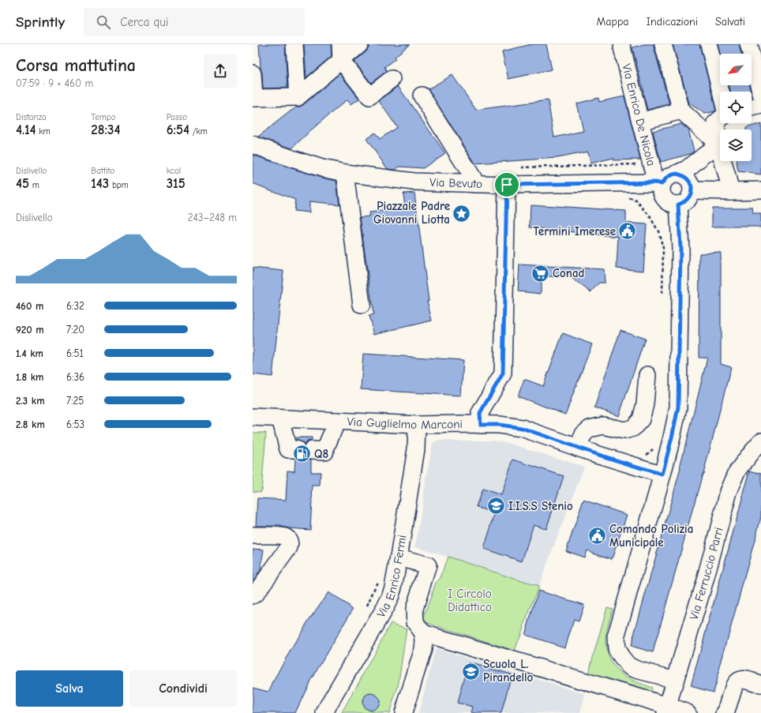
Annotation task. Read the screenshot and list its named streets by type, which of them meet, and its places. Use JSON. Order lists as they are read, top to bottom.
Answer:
{
  "streets": {
    "street": [
      "Via Enrico De Nicola",
      "Via Bevuto",
      "Via Guglielmo Marconi",
      "Via Ferruccio Parri",
      "Via Enrico Fermi"
    ]
  },
  "crossings": [
    ["Via Enrico De Nicola", "Via Bevuto"],
    ["Via Guglielmo Marconi", "Via Enrico Fermi"]
  ],
  "parks": ["I Circolo Didattico"],
  "places": {
    "place": ["Piazzale Padre Giovanni Liotta"],
    "public building": ["Termini Imerese", "Comando Polizia Municipale"],
    "supermarket": ["Conad"],
    "fuel station": ["Q8"],
    "school or university": ["I.I.S.S Stenio", "Scuola L. Pirandello"]
  },
  "north": "bottom left",
  "page": {
    "header": "Sprintly",
    "search": "Cerca qui",
    "nav": ["Mappa", "Indicazioni", "Salvati"],
    "heading": ["Corsa mattutina", "07:59 · 9 × 460 m"],
    "stats": [
      ["Distanza", "4.14 km"],
      ["Tempo", "28:34"],
      ["Passo", "6:54 /km"],
      ["Dislivello", "45 m"],
      ["Battito", "143 bpm"],
      ["kcal", "315"]
    ],
    "chart": ["Dislivello", "243–248 m"],
    "list": [
      {
        "name": "460 m",
        "note": "6:32"
      },
      {
        "name": "920 m",
        "note": "7:20"
      },
      {
        "name": "1.4 km",
        "note": "6:51"
      },
      {
        "name": "1.8 km",
        "note": "6:36"
      },
      {
        "name": "2.3 km",
        "note": "7:25"
      },
      {
        "name": "2.8 km",
        "note": "6:53"
      }
    ],
    "buttons": ["Salva", "Condividi"]
  }
}
